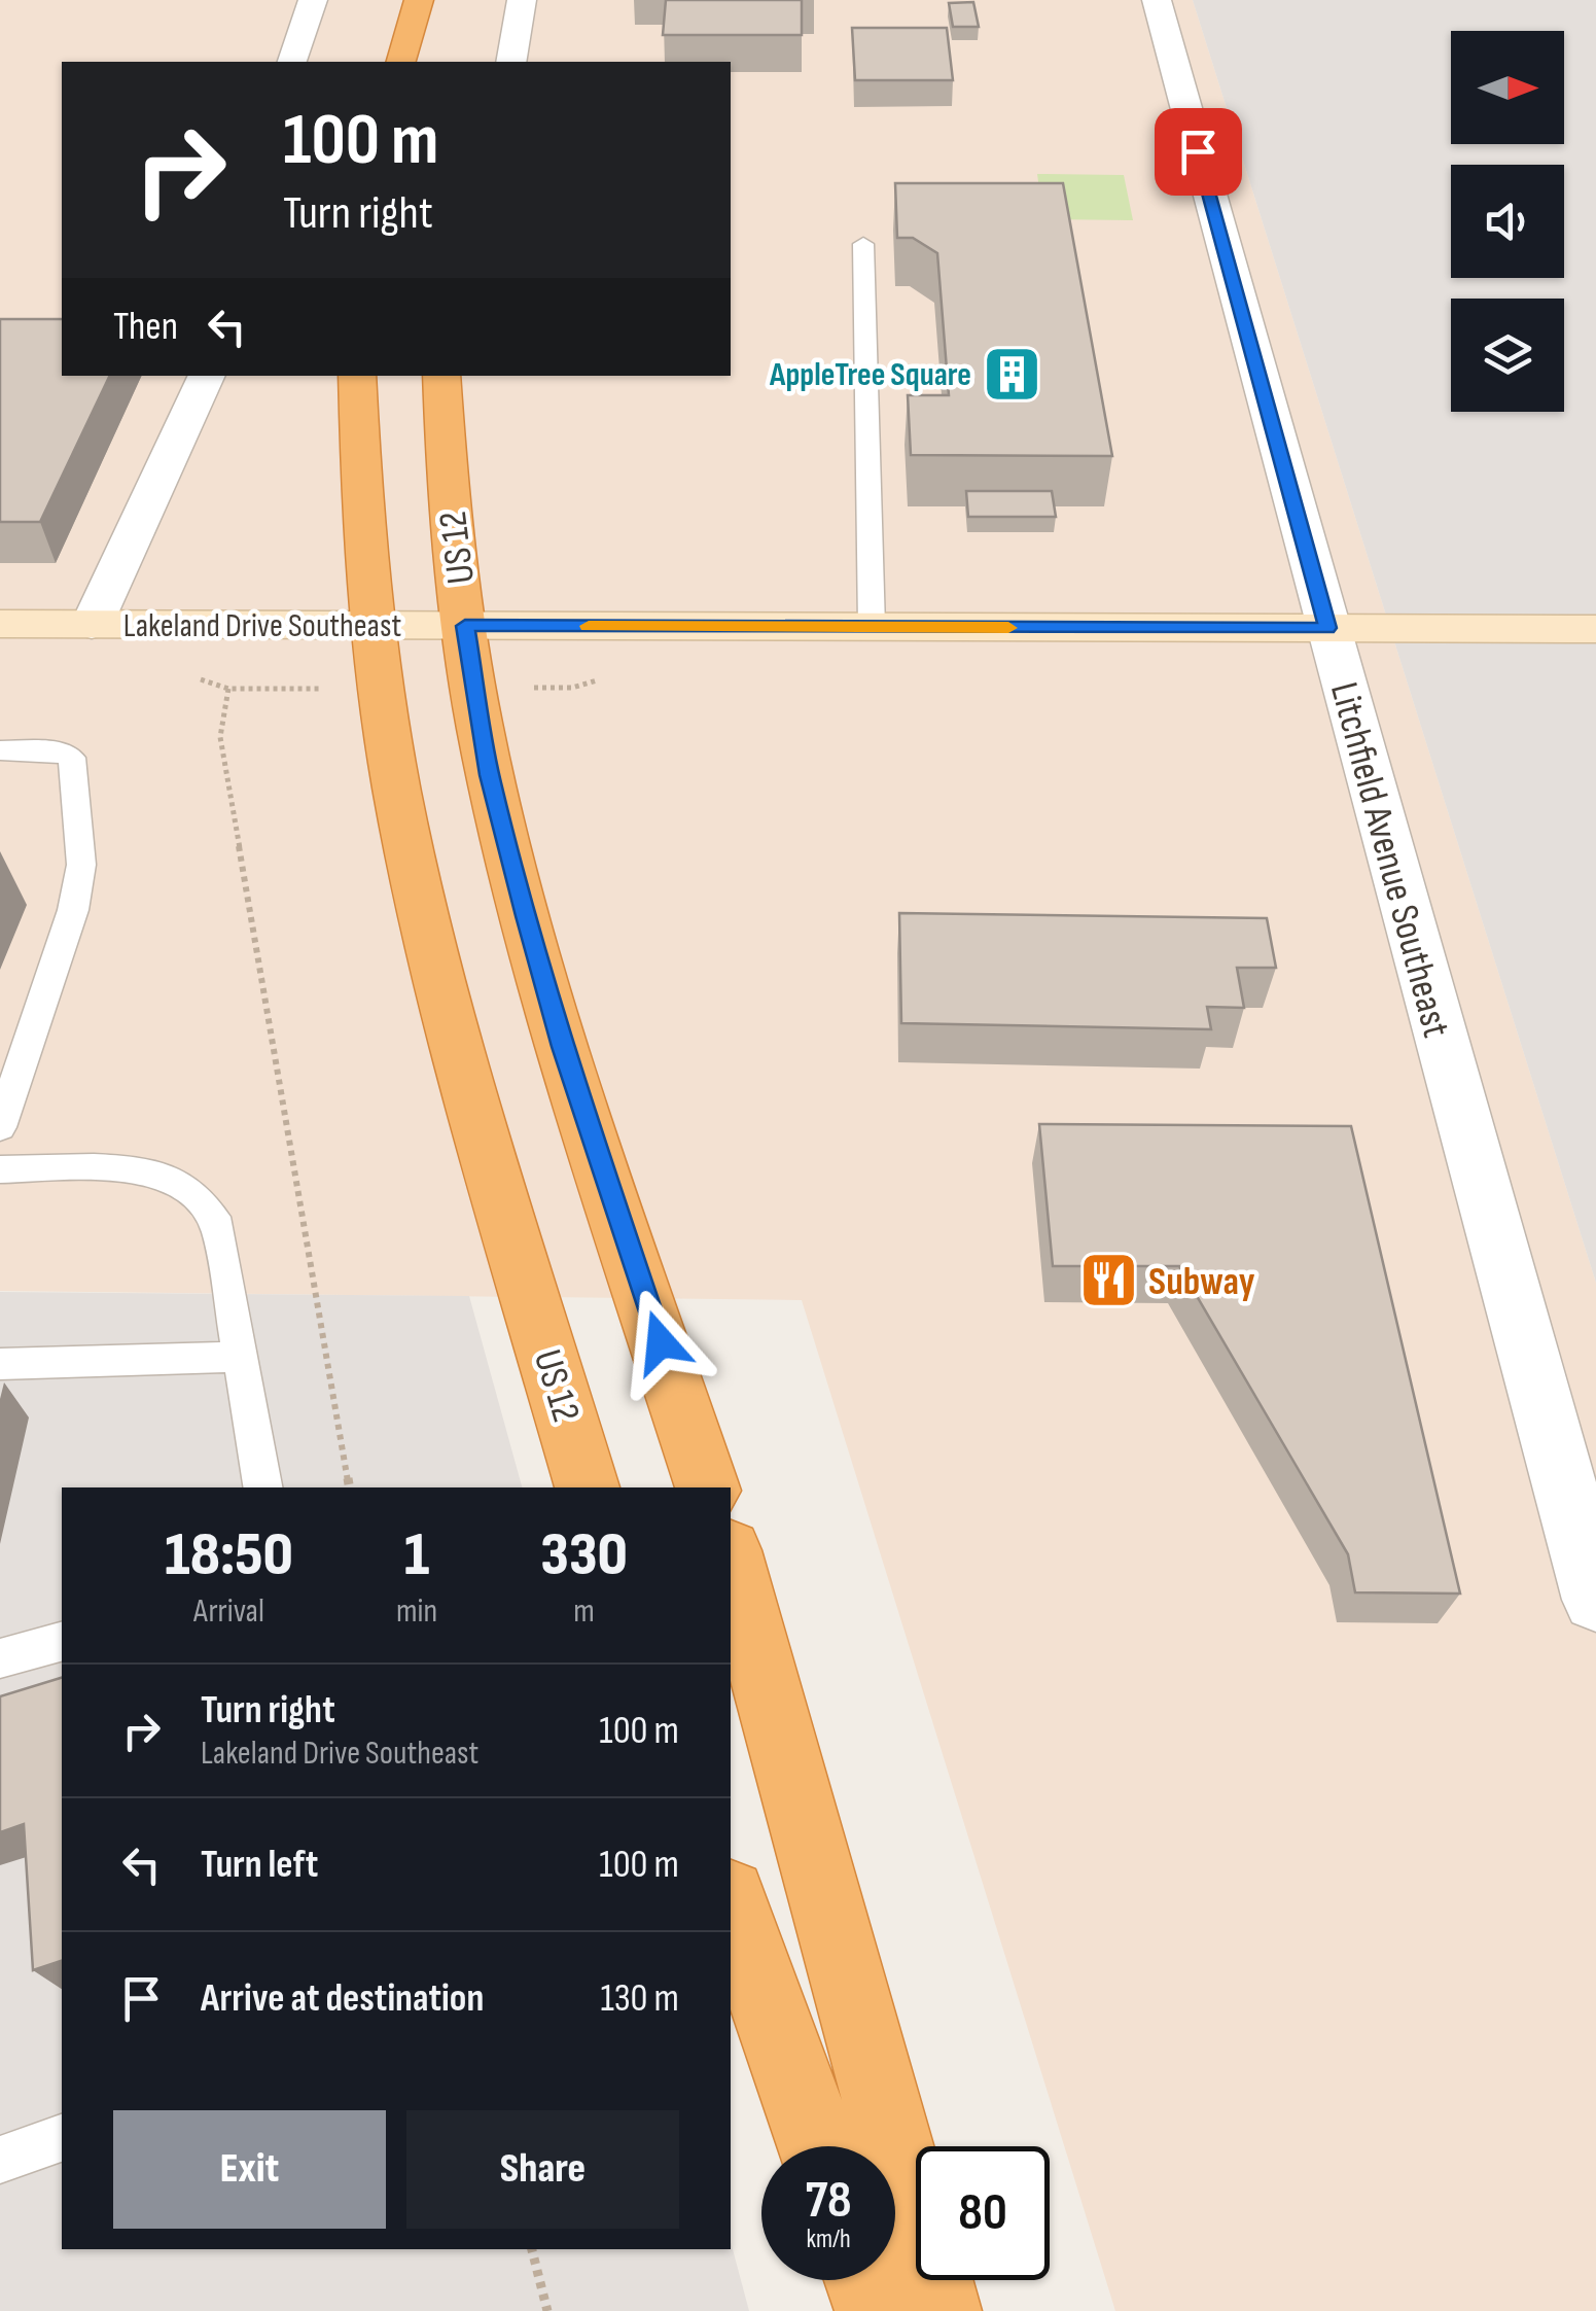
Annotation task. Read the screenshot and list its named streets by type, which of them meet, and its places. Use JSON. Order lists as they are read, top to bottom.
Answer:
{
  "streets": {
    "highway": ["US 12"],
    "main road": ["Lakeland Drive Southeast"],
    "street": ["Litchfield Avenue Southeast"]
  },
  "crossings": [
    ["US 12", "Lakeland Drive Southeast"],
    ["Lakeland Drive Southeast", "Litchfield Avenue Southeast"]
  ],
  "places": {
    "building": ["AppleTree Square"],
    "restaurant": ["Subway"]
  },
  "north": "right",
  "page": {
    "turn": ["100 m", "Turn right"],
    "then": "Then",
    "eta": [
      "18:50",
      "Arrival",
      "1",
      "min",
      "330",
      "m"
    ],
    "list": [
      {
        "name": "Turn right",
        "note": "Lakeland Drive Southeast",
        "value": "100 m"
      },
      {
        "name": "Turn left",
        "value": "100 m"
      },
      {
        "name": "Arrive at destination",
        "value": "130 m"
      }
    ],
    "buttons": ["Exit", "Share"],
    "speed": "78 km/h",
    "limit": "80"
  }
}
